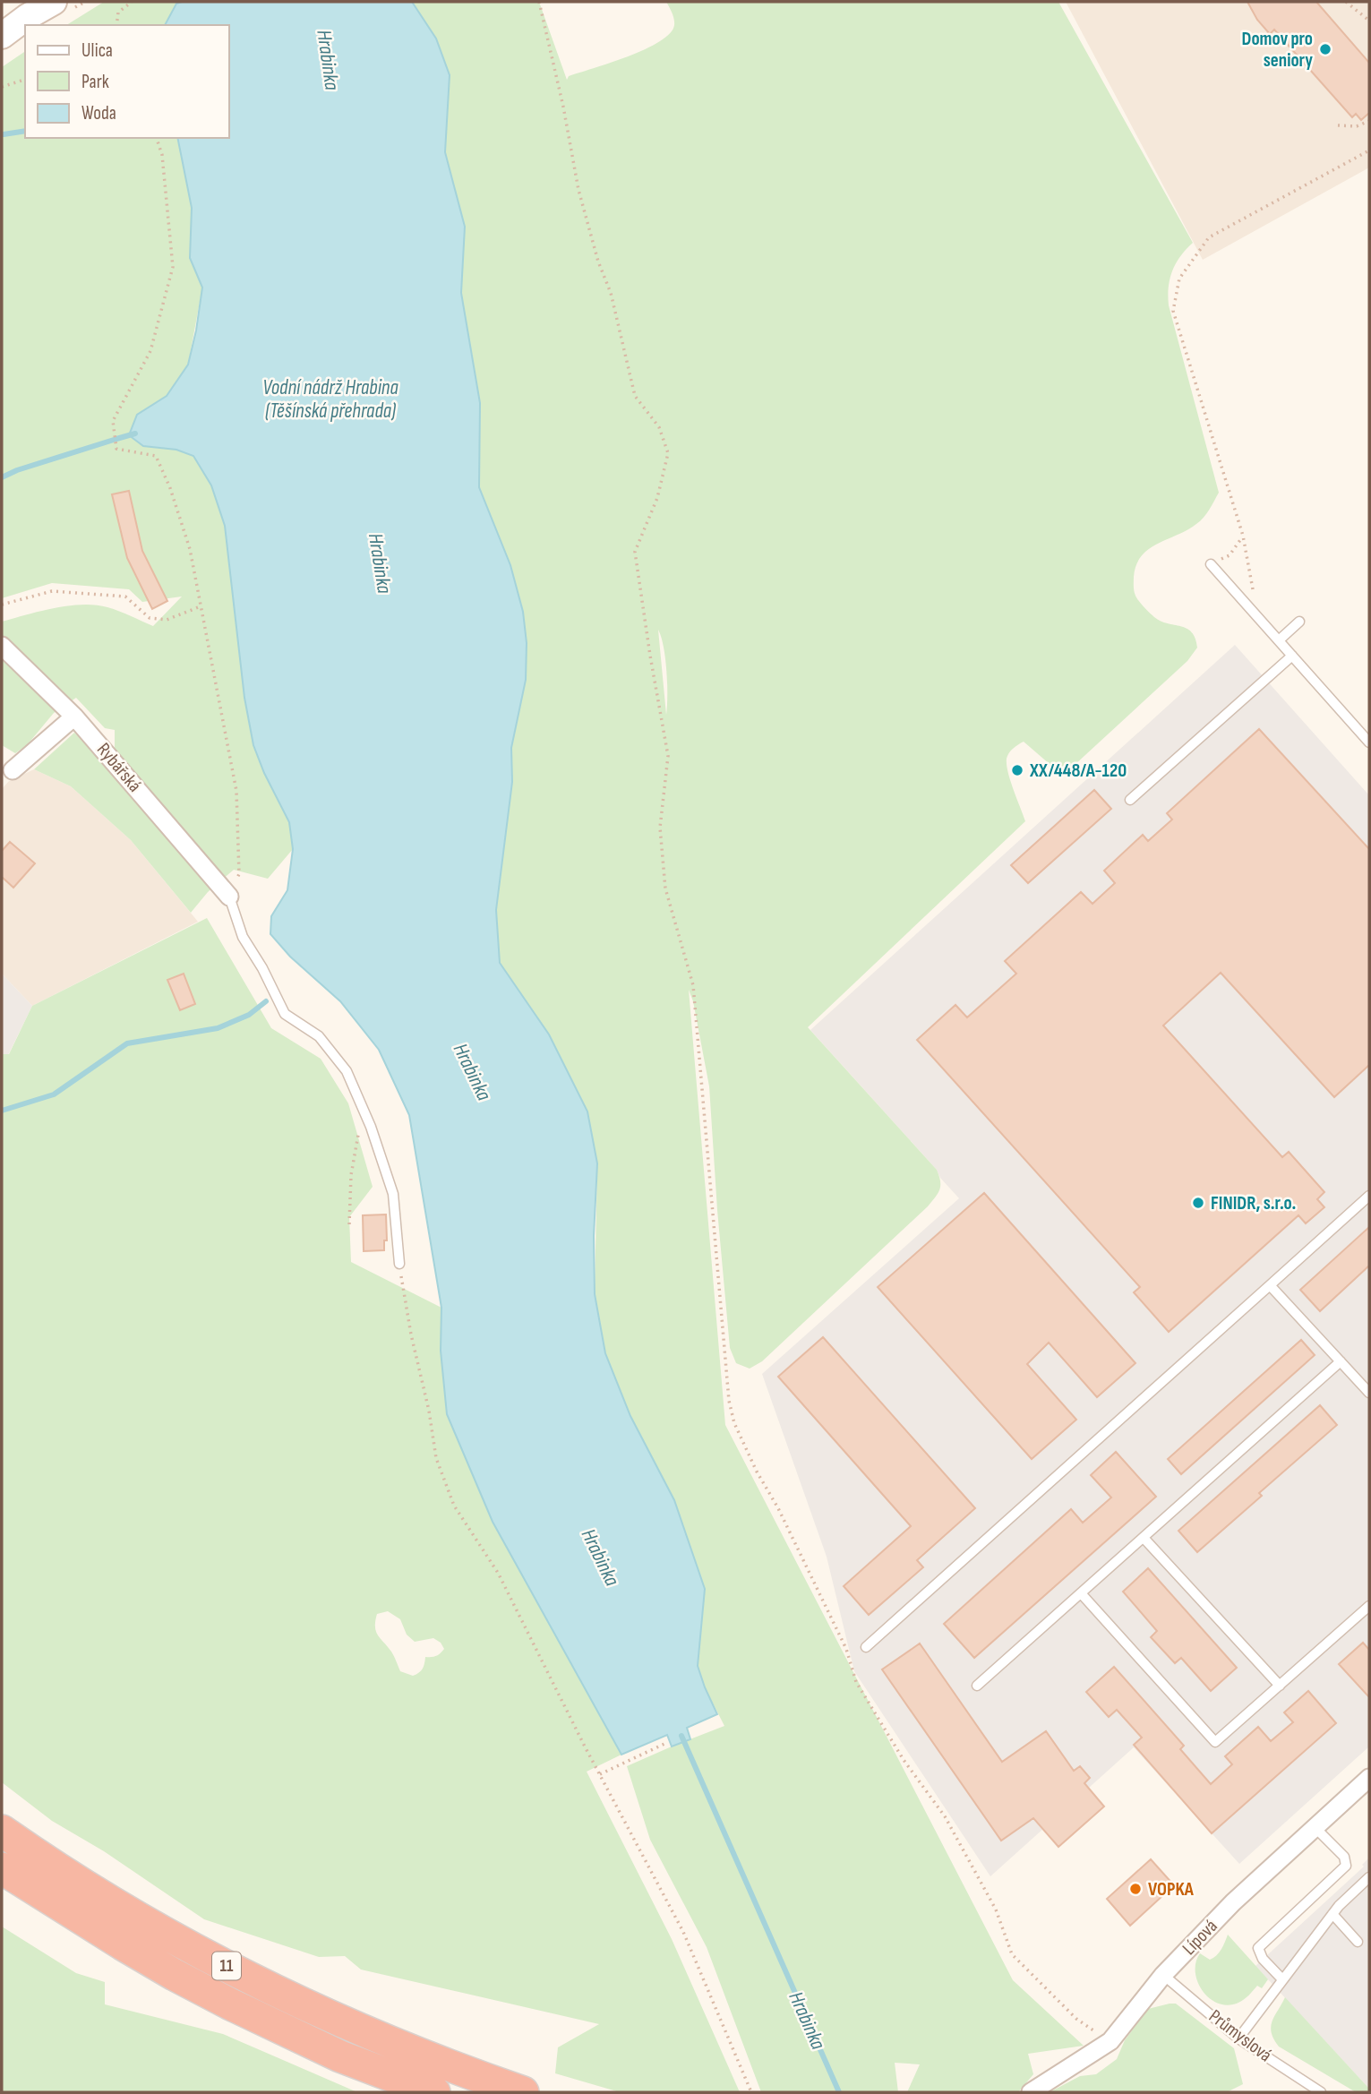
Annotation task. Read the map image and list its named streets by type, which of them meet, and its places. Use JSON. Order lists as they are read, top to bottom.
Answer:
{
  "streets": {
    "highway": ["11"],
    "street": ["Rybářská", "Lípová"],
    "lane": ["Průmyslová"]
  },
  "crossings": [
    ["Lípová", "Průmyslová"]
  ],
  "water": ["Hrabinka", "Vodní nádrž Hrabina (Těšínská přehrada)"],
  "places": [
    "Domov pro seniory",
    "XX/448/A-120",
    "FINIDR, s.r.o.",
    "VOPKA"
  ],
  "legend": ["Ulica", "Park", "Woda"]
}
